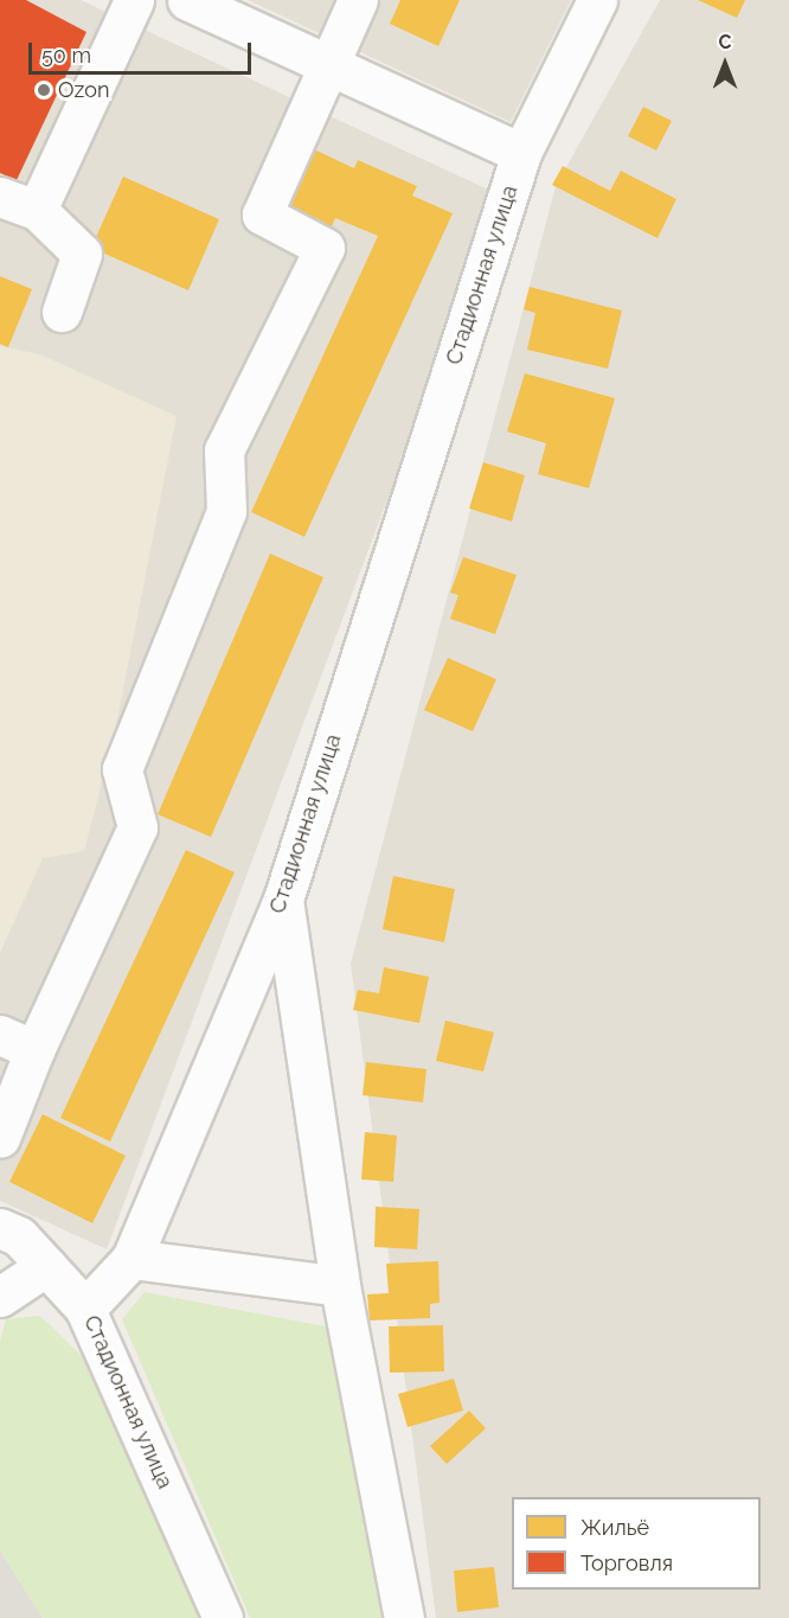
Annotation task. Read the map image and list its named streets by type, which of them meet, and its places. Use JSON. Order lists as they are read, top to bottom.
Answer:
{
  "streets": {
    "street": ["Стадионная улица"]
  },
  "places": ["Ozon"],
  "legend": ["Жильё", "Торговля"],
  "scale_bar": "50 m",
  "north": "top"
}
